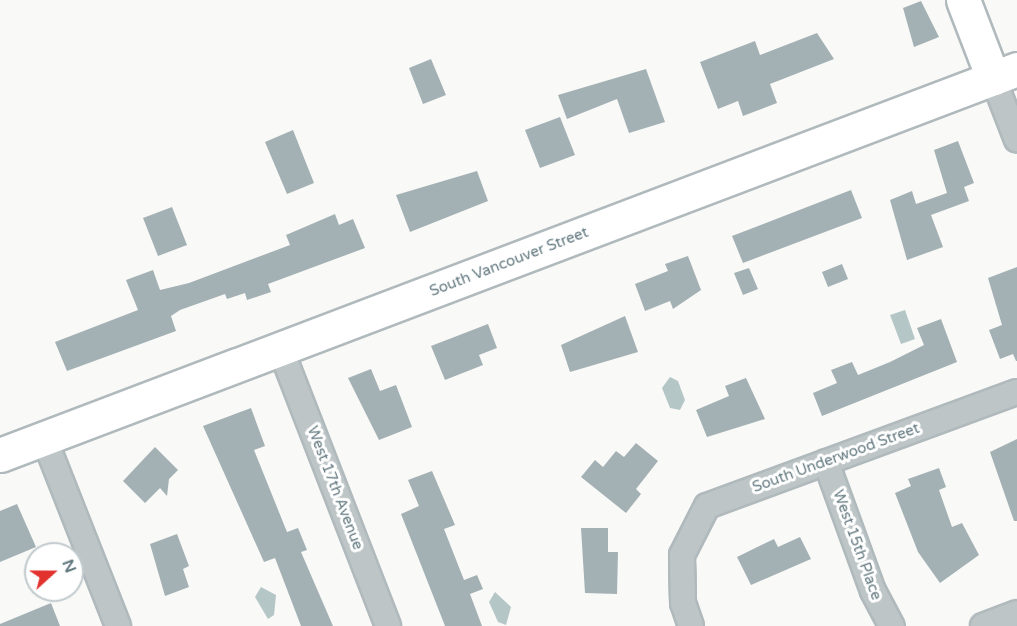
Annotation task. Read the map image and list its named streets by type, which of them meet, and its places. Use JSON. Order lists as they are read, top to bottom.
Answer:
{
  "streets": {
    "street": [
      "South Vancouver Street",
      "South Underwood Street",
      "West 17th Avenue",
      "West 15th Place"
    ]
  },
  "crossings": [
    ["South Vancouver Street", "West 17th Avenue"],
    ["South Underwood Street", "West 15th Place"]
  ],
  "north": "right"
}
